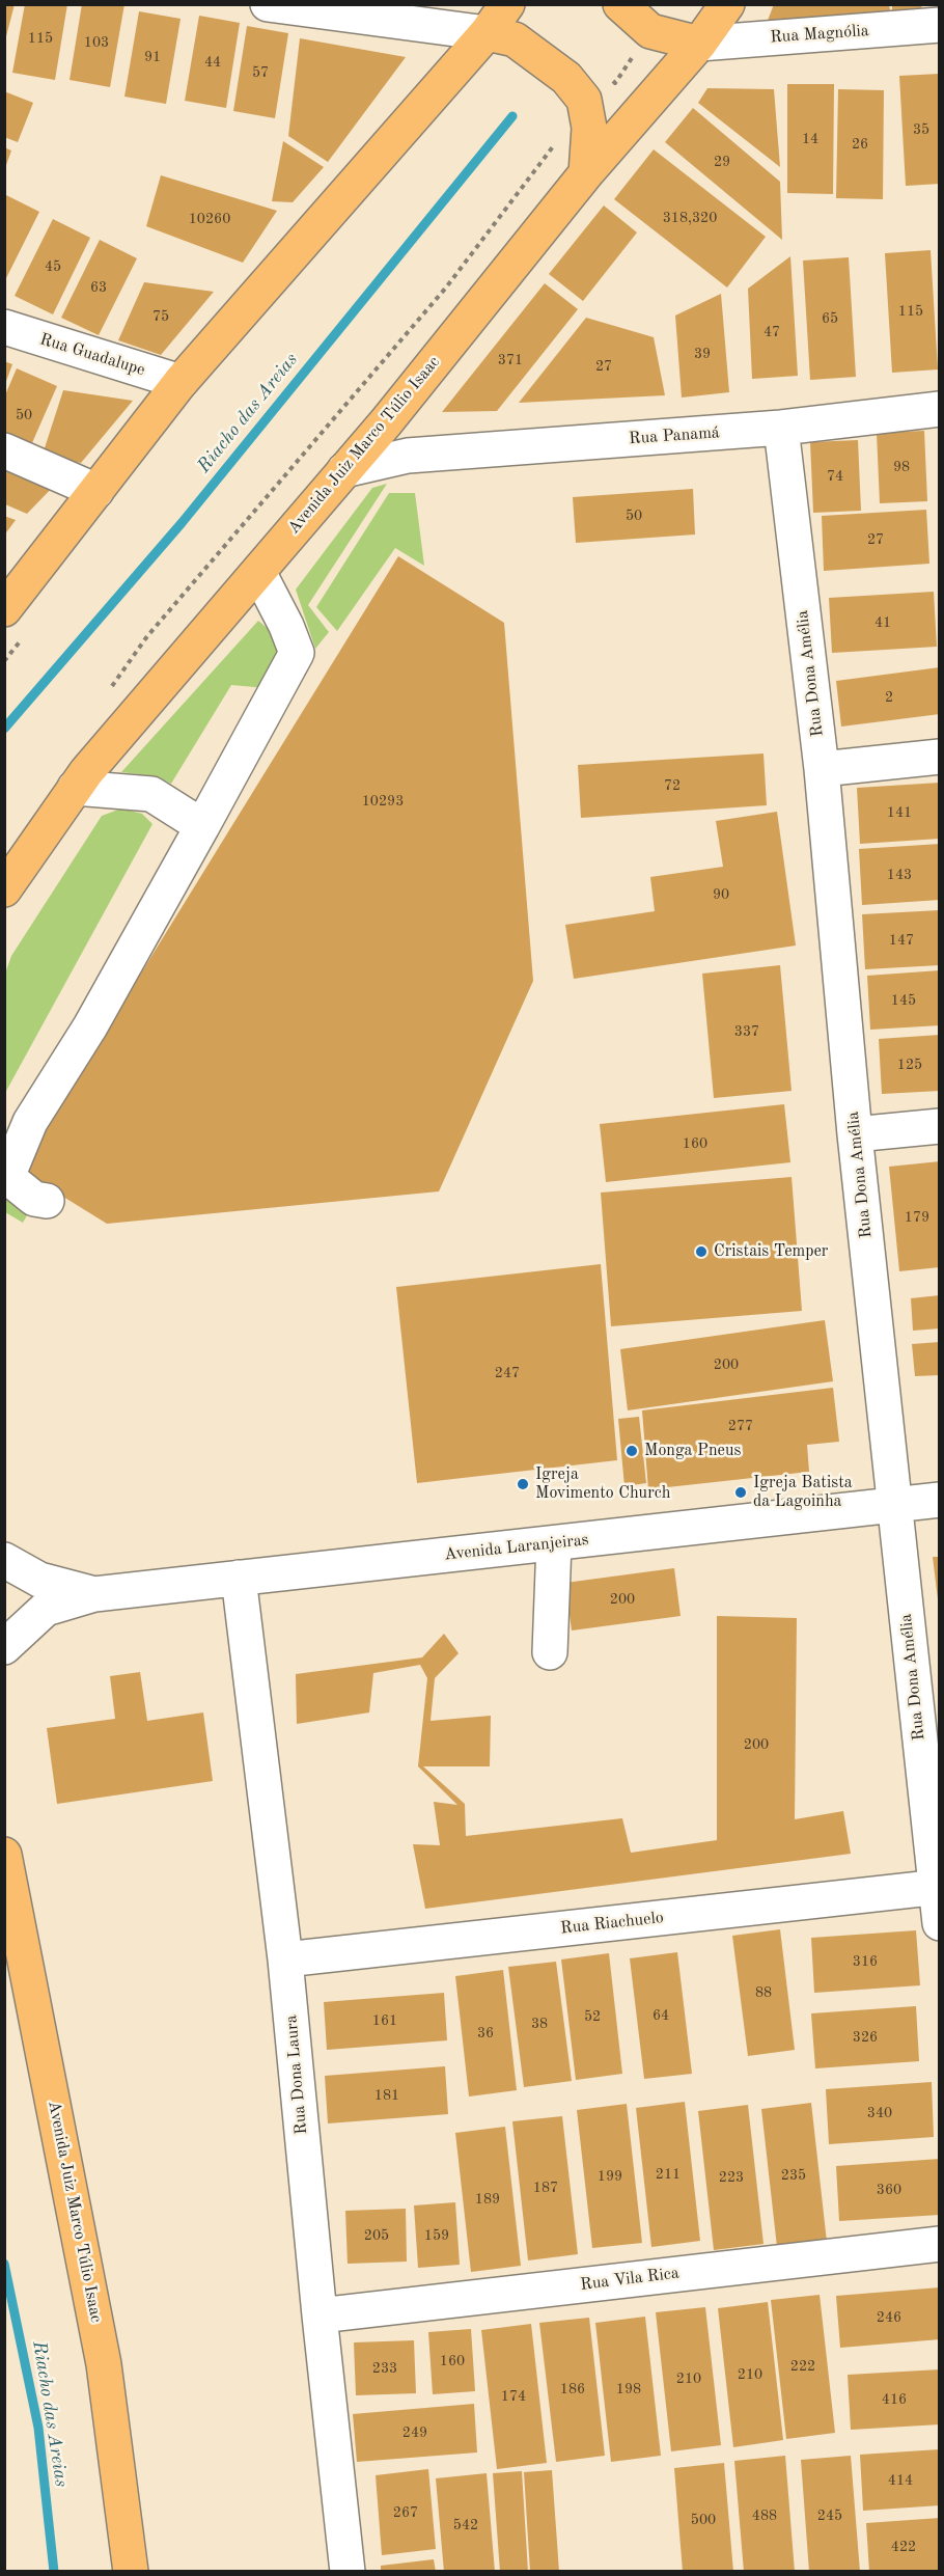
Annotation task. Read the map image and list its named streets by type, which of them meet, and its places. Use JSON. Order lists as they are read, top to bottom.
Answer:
{
  "streets": {
    "main road": ["Avenida Juiz Marco Túlio Isaac"],
    "street": [
      "Rua Magnólia",
      "Rua Guadalupe",
      "Rua Panamá",
      "Rua Dona Amélia",
      "Avenida Laranjeiras",
      "Rua Riachuelo",
      "Rua Dona Laura",
      "Rua Vila Rica"
    ]
  },
  "crossings": [
    ["Rua Magnólia", "Avenida Juiz Marco Túlio Isaac"],
    ["Rua Panamá", "Avenida Juiz Marco Túlio Isaac"],
    ["Rua Panamá", "Rua Dona Amélia"],
    ["Rua Dona Amélia", "Avenida Laranjeiras"],
    ["Rua Dona Amélia", "Rua Riachuelo"],
    ["Avenida Laranjeiras", "Rua Dona Laura"],
    ["Rua Riachuelo", "Rua Dona Laura"],
    ["Rua Dona Laura", "Rua Vila Rica"]
  ],
  "water": ["Riacho das Areias"],
  "places": [
    "Cristais Temper",
    "Monga Pneus",
    "Igreja Movimento Church",
    "Igreja Batista da Lagoinha"
  ],
  "house_numbers": [
    "115",
    "103",
    "91",
    "44",
    "57",
    "35",
    "14",
    "26",
    "29",
    "318,320",
    "10260",
    "45",
    "63",
    "115",
    "75",
    "65",
    "47",
    "39",
    "371",
    "27",
    "50",
    "98",
    "74",
    "50",
    "27",
    "41",
    "2",
    "72",
    "10293",
    "141",
    "143",
    "90",
    "147",
    "145",
    "337",
    "125",
    "160",
    "179",
    "200",
    "247",
    "277",
    "200",
    "200",
    "316",
    "88",
    "64",
    "52",
    "161",
    "38",
    "36",
    "326",
    "181",
    "340",
    "211",
    "235",
    "199",
    "223",
    "187",
    "360",
    "189",
    "205",
    "159",
    "246",
    "160",
    "222",
    "233",
    "210",
    "210",
    "186",
    "198",
    "174",
    "416",
    "249",
    "414",
    "267",
    "488",
    "245",
    "500",
    "542",
    "422"
  ]
}
